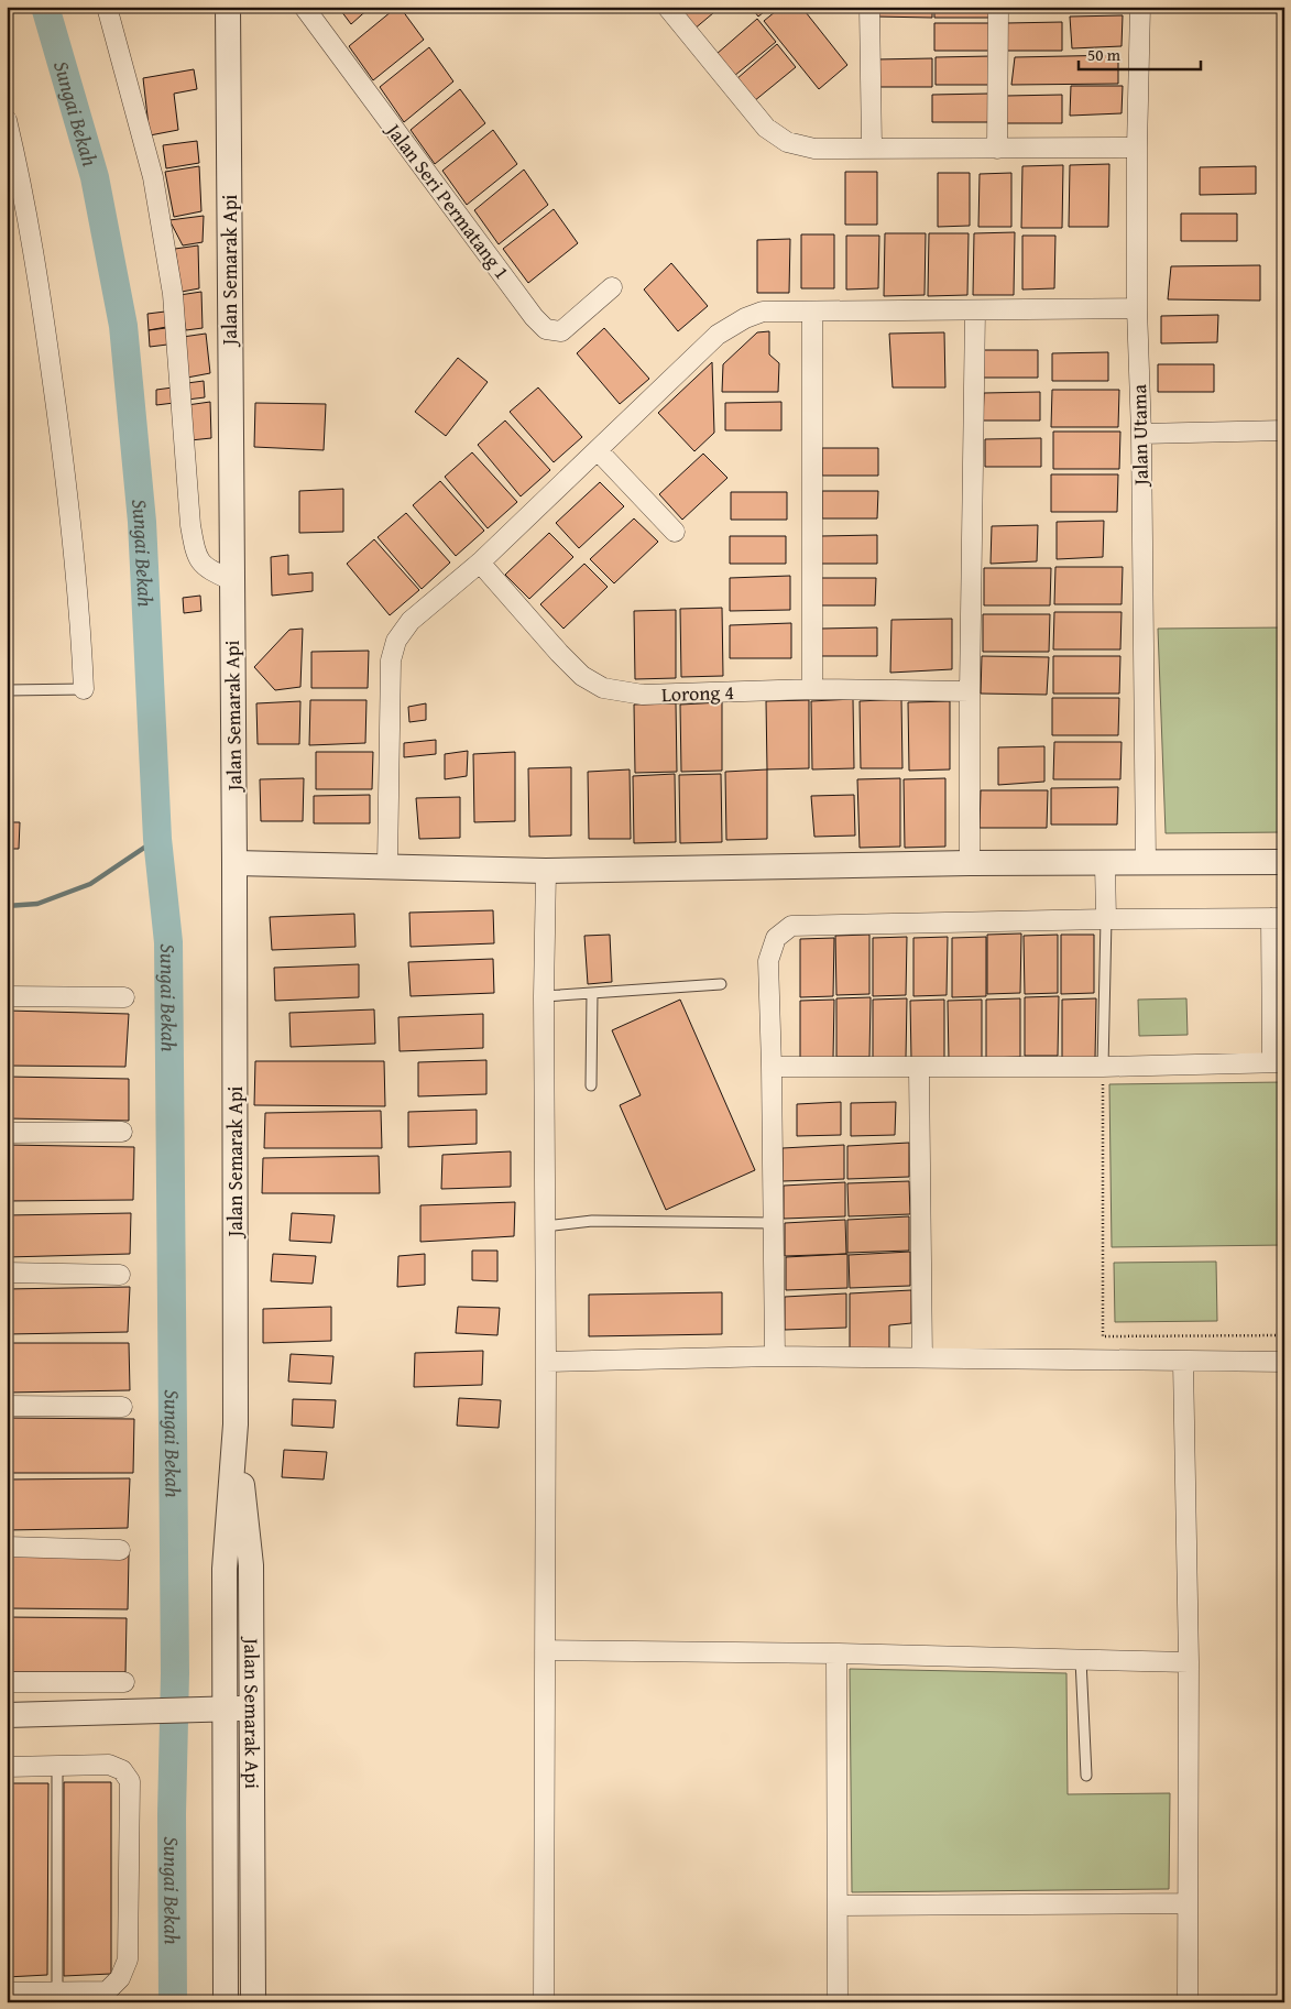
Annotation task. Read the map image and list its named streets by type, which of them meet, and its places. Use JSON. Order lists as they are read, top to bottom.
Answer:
{
  "streets": {
    "street": [
      "Jalan Seri Permatang 1",
      "Jalan Semarak Api",
      "Jalan Utama",
      "Lorong 4"
    ]
  },
  "water": ["Sungai Bekah"],
  "scale_bar": "50 m"
}
